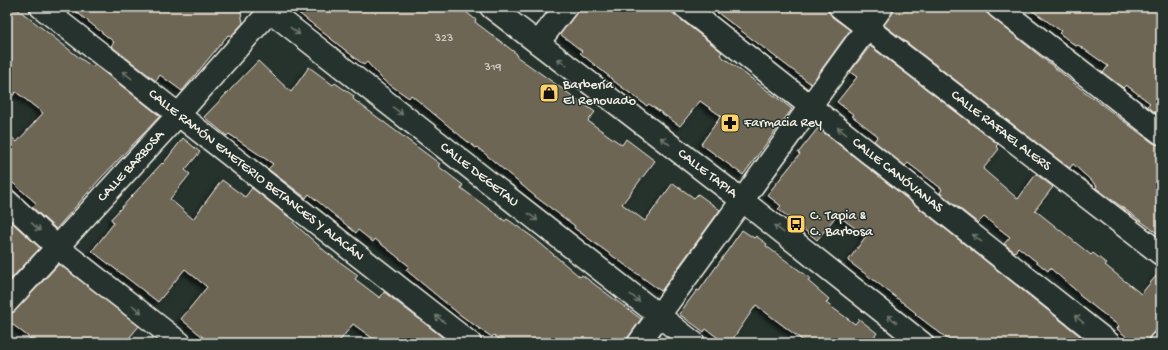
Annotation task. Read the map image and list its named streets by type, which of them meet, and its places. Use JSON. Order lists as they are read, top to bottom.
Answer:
{
  "streets": {
    "street": [
      "CALLE RAFAEL ALERS",
      "CALLE BARBOSA",
      "CALLE TAPIA",
      "CALLE RAMÓN EMETERIO BETANCES Y ALACÁN",
      "CALLE DEGETAU",
      "CALLE CANÓVANAS"
    ]
  },
  "crossings": [
    ["CALLE BARBOSA", "CALLE RAMÓN EMETERIO BETANCES Y ALACÁN"],
    ["CALLE BARBOSA", "CALLE DEGETAU"]
  ],
  "one_way": ["CALLE TAPIA", "CALLE DEGETAU"],
  "places": {
    "shop": ["Barbería El Renovado"],
    "pharmacy": ["Farmacia Rey"],
    "bus stop": ["C. Tapia & C. Barbosa"]
  },
  "house_numbers": ["323", "319"]
}
